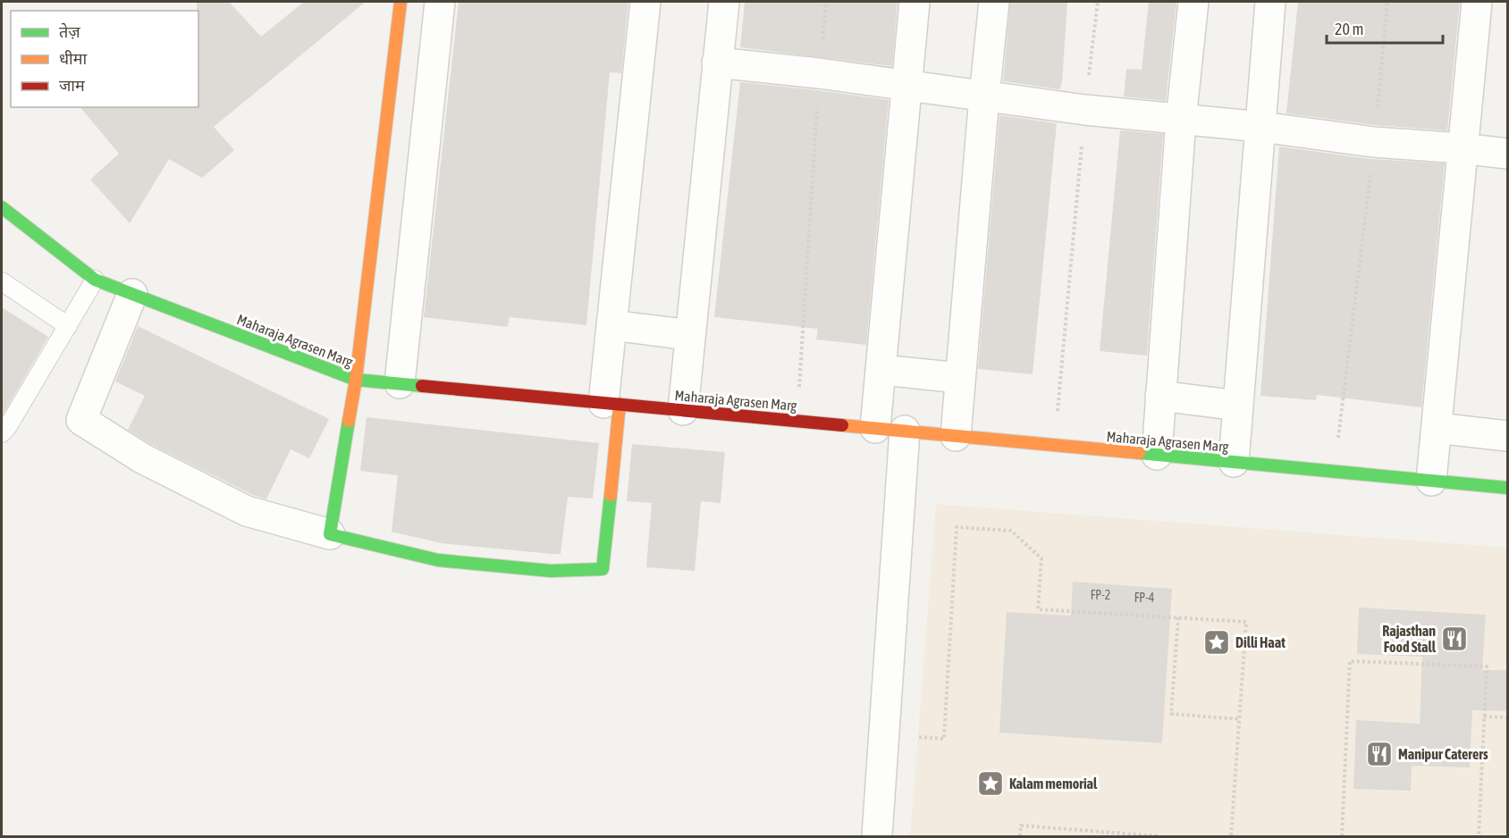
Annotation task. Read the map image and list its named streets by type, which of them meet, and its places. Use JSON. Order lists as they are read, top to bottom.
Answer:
{
  "streets": {
    "street": ["Maharaja Agrasen Marg"]
  },
  "places": {
    "restaurant": ["Rajasthan Food Stall", "Manipur Caterers"],
    "place": ["Dilli Haat", "Kalam memorial"]
  },
  "house_numbers": ["FP-2", "FP-4"],
  "legend": ["तेज़", "धीमा", "जाम"],
  "scale_bar": "20 m"
}
